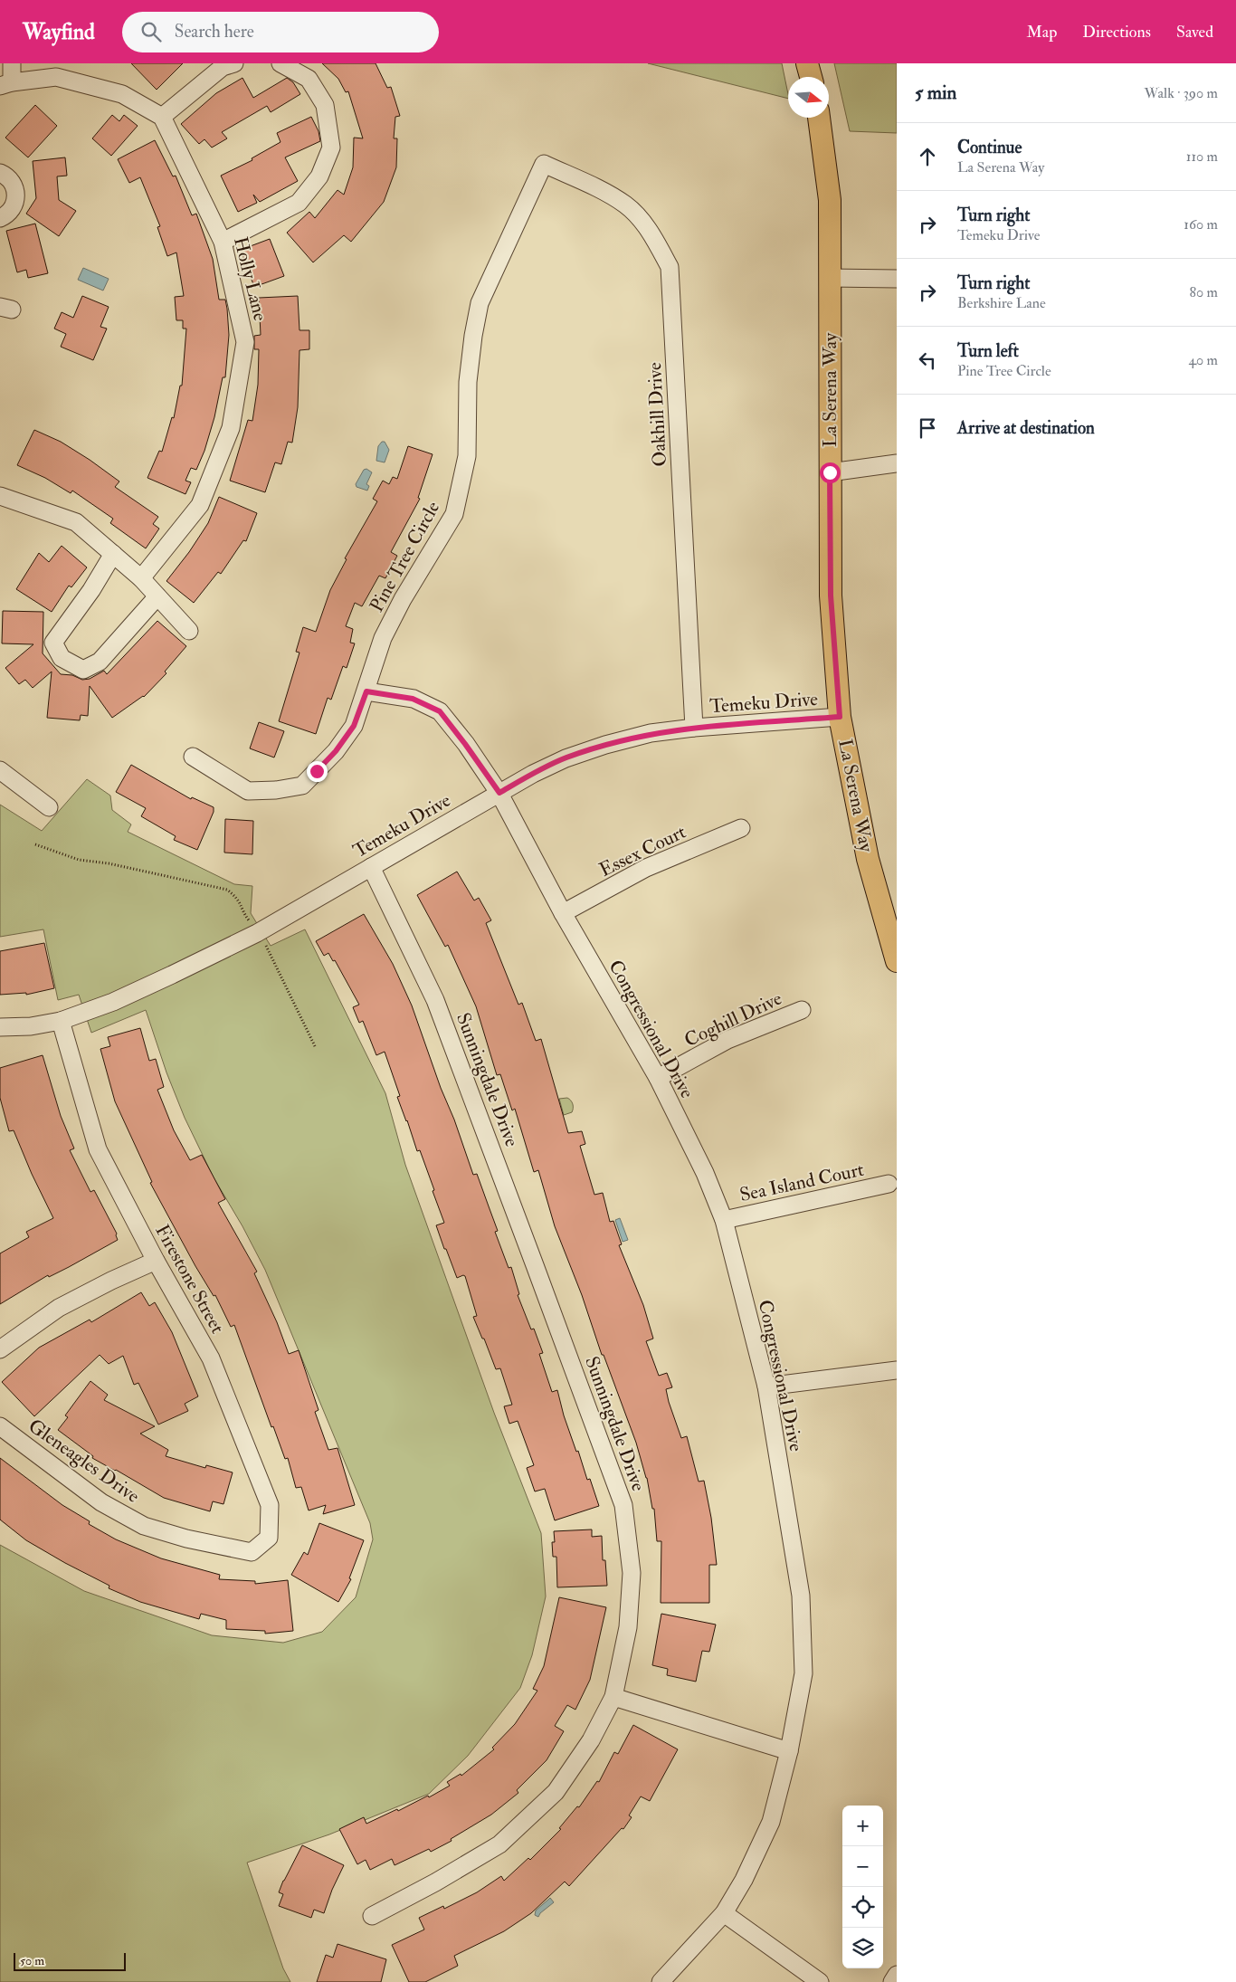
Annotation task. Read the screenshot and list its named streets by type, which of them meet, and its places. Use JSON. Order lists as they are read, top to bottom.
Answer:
{
  "streets": {
    "main road": ["La Serena Way"],
    "street": [
      "Holly Lane",
      "Oakhill Drive",
      "Pine Tree Circle",
      "Temeku Drive",
      "Essex Court",
      "Coghill Drive",
      "Congressional Drive",
      "Sunningdale Drive",
      "Sea Island Court",
      "Firestone Street",
      "Gleneagles Drive"
    ]
  },
  "crossings": [
    ["La Serena Way", "Temeku Drive"],
    ["Oakhill Drive", "Pine Tree Circle"],
    ["Oakhill Drive", "Temeku Drive"],
    ["Pine Tree Circle", "Congressional Drive"],
    ["Temeku Drive", "Congressional Drive"],
    ["Temeku Drive", "Sunningdale Drive"],
    ["Temeku Drive", "Firestone Street"],
    ["Essex Court", "Congressional Drive"],
    ["Coghill Drive", "Congressional Drive"],
    ["Congressional Drive", "Sea Island Court"],
    ["Firestone Street", "Gleneagles Drive"]
  ],
  "scale_bar": "50 m",
  "north": "right",
  "page": {
    "header": "Wayfind",
    "search": "Search here",
    "nav": ["Map", "Directions", "Saved"],
    "heading": ["5 min", "Walk · 390 m"],
    "list": [
      ["Continue", "La Serena Way", "110 m"],
      ["Turn right", "Temeku Drive", "160 m"],
      ["Turn right", "Berkshire Lane", "80 m"],
      ["Turn left", "Pine Tree Circle", "40 m"],
      "Arrive at destination"
    ],
    "map_buttons": ["+", "−"],
    "scale": "50 m"
  }
}
